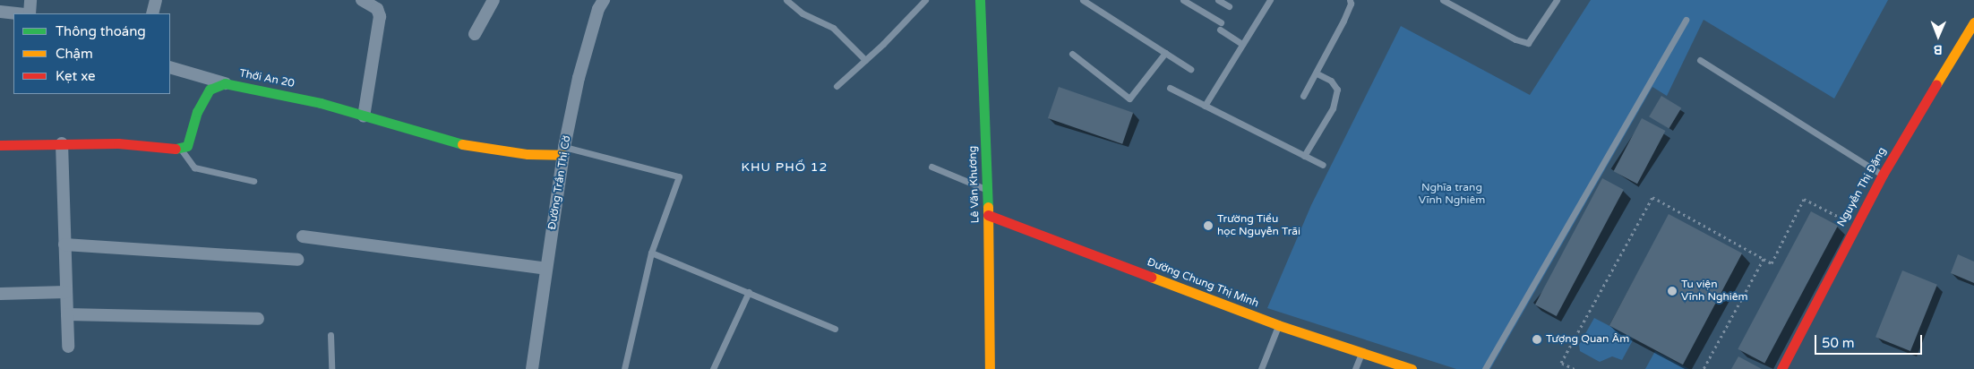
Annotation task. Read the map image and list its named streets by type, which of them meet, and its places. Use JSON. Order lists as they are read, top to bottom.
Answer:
{
  "streets": {
    "street": [
      "Thới An 20",
      "Đường Trần Thị Cờ",
      "Lê Văn Khương",
      "Nguyễn Thị Đặng",
      "Đường Chung Thị Minh"
    ]
  },
  "crossings": [
    ["Thới An 20", "Đường Trần Thị Cờ"],
    ["Lê Văn Khương", "Đường Chung Thị Minh"]
  ],
  "districts": ["KHU PHỐ 12"],
  "parks": ["Nghĩa trang Vĩnh Nghiêm"],
  "places": ["Trường Tiểu học Nguyễn Trãi", "Tu viện Vĩnh Nghiêm", "Tượng Quan Âm"],
  "legend": ["Thông thoáng", "Chậm", "Kẹt xe"],
  "scale_bar": "50 m",
  "north": "bottom"
}
